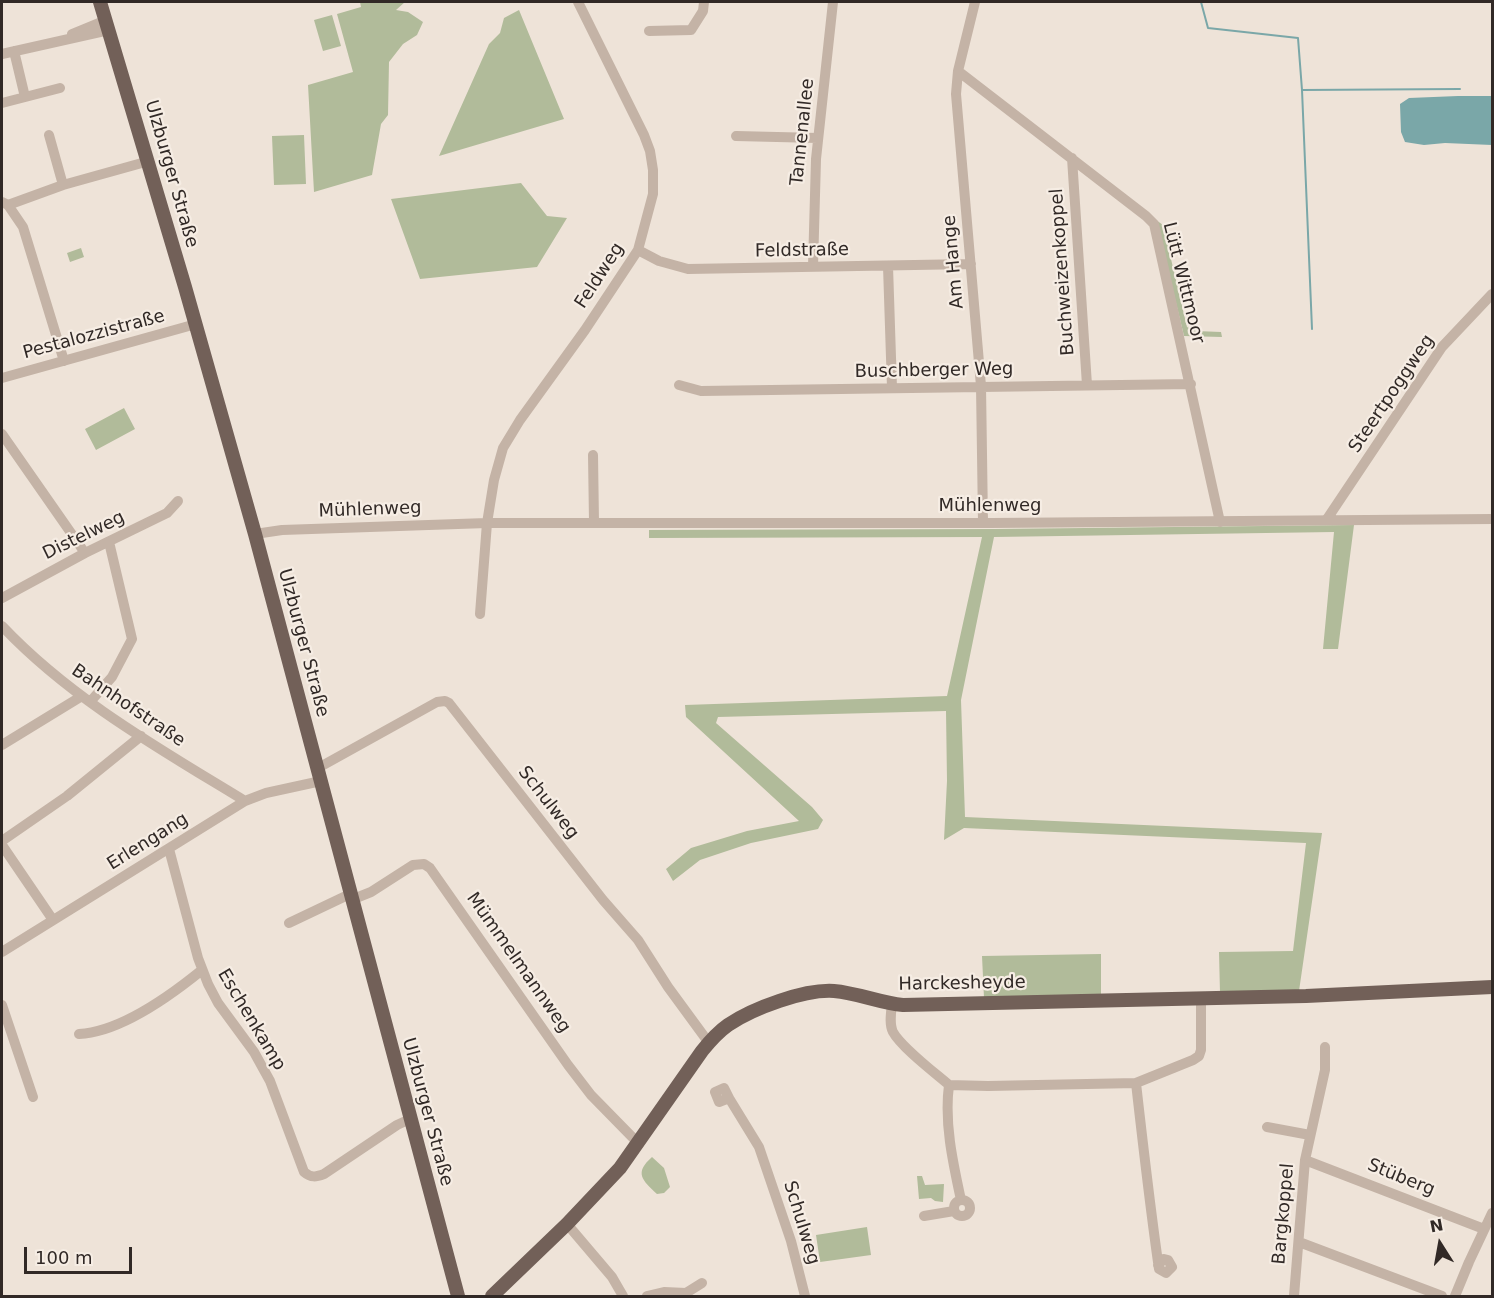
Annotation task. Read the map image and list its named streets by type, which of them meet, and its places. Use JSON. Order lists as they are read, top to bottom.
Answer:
{
  "streets": {
    "main road": ["Ulzburger Straße", "Harckesheyde"],
    "street": [
      "Tannenallee",
      "Feldstraße",
      "Am Hange",
      "Buchweizenkoppel",
      "Feldweg",
      "Lütt Wittmoor",
      "Pestalozzistraße",
      "Buschberger Weg",
      "Steertpoggweg",
      "Mühlenweg",
      "Distelweg",
      "Bahnhofstraße",
      "Schulweg",
      "Erlengang",
      "Mümmelmannweg",
      "Eschenkamp",
      "Stüberg",
      "Bargkoppel"
    ]
  },
  "crossings": [
    ["Tannenallee", "Feldstraße"],
    ["Ulzburger Straße", "Pestalozzistraße"],
    ["Ulzburger Straße", "Mühlenweg"],
    ["Ulzburger Straße", "Schulweg"],
    ["Ulzburger Straße", "Erlengang"],
    ["Ulzburger Straße", "Mümmelmannweg"],
    ["Ulzburger Straße", "Eschenkamp"],
    ["Feldstraße", "Am Hange"],
    ["Feldstraße", "Feldweg"],
    ["Am Hange", "Lütt Wittmoor"],
    ["Am Hange", "Buschberger Weg"],
    ["Am Hange", "Mühlenweg"],
    ["Buchweizenkoppel", "Lütt Wittmoor"],
    ["Buchweizenkoppel", "Buschberger Weg"],
    ["Feldweg", "Mühlenweg"],
    ["Lütt Wittmoor", "Buschberger Weg"],
    ["Lütt Wittmoor", "Mühlenweg"],
    ["Steertpoggweg", "Mühlenweg"],
    ["Bahnhofstraße", "Erlengang"],
    ["Schulweg", "Erlengang"],
    ["Schulweg", "Harckesheyde"],
    ["Mümmelmannweg", "Harckesheyde"],
    ["Stüberg", "Bargkoppel"]
  ],
  "scale_bar": "100 m",
  "north": "top"
}
